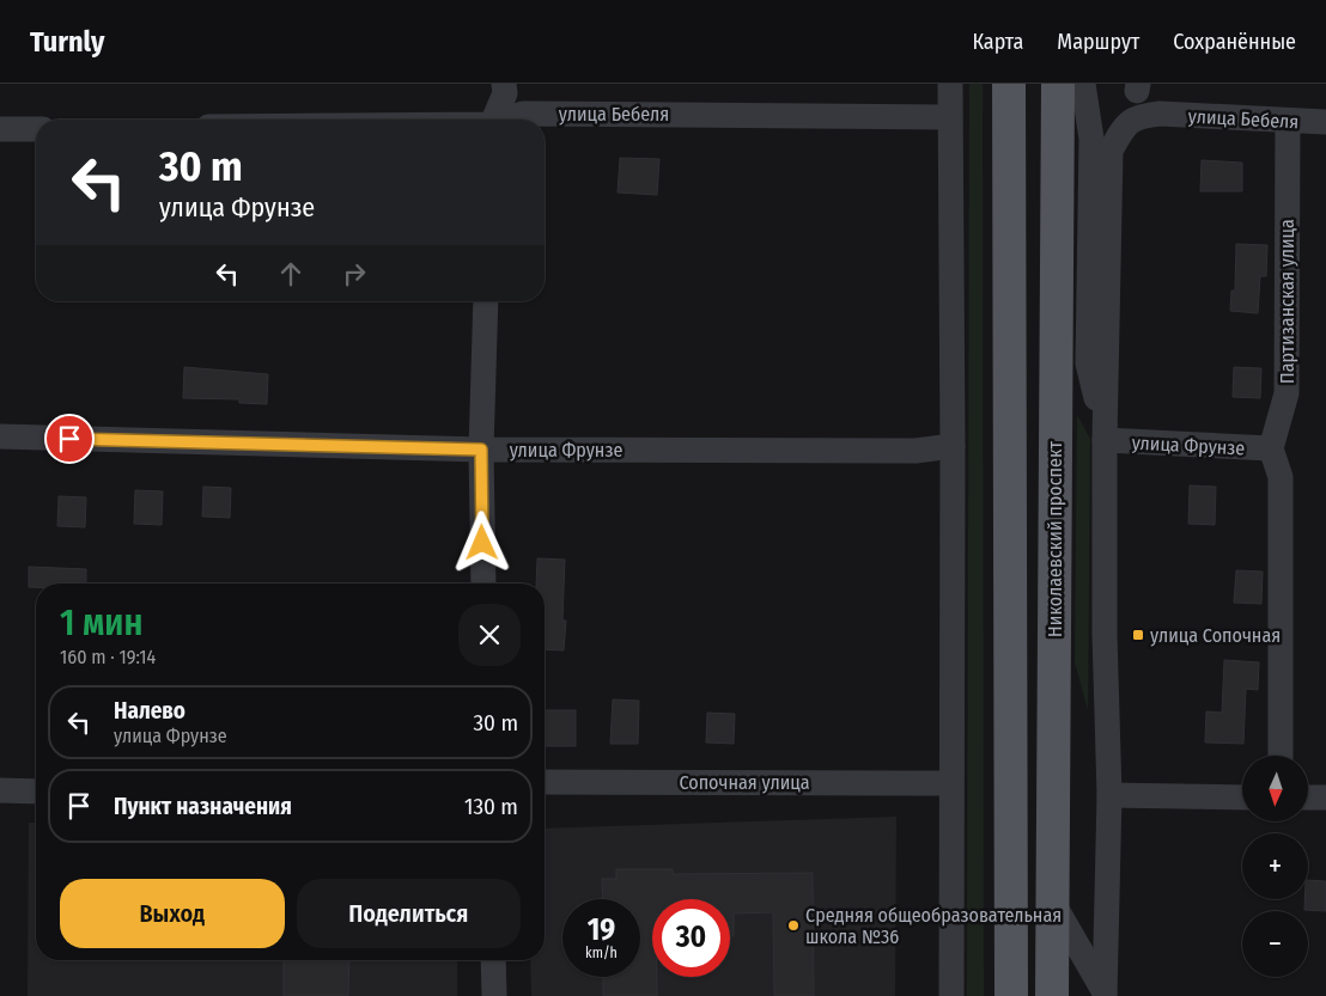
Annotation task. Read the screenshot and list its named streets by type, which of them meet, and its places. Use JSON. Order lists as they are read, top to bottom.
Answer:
{
  "streets": {
    "main road": ["Николаевский проспект"],
    "street": [
      "улица Бебеля",
      "Партизанская улица",
      "улица Фрунзе",
      "Сопочная улица"
    ]
  },
  "crossings": [
    ["улица Бебеля", "Партизанская улица"],
    ["улица Бебеля", "улица Фрунзе"],
    ["Партизанская улица", "улица Фрунзе"]
  ],
  "places": {
    "transit": ["улица Сопочная"],
    "other": ["Средняя общеобразовательная школа №36"]
  },
  "north": "bottom",
  "page": {
    "header": "Turnly",
    "nav": ["Карта", "Маршрут", "Сохранённые"],
    "turn": ["30 m", "улица Фрунзе"],
    "heading": ["1 мин", "160 m · 19:14"],
    "list": [
      {
        "name": "Налево",
        "note": "улица Фрунзе",
        "value": "30 m"
      },
      {
        "name": "Пункт назначения",
        "value": "130 m"
      }
    ],
    "map_buttons": ["+", "−"],
    "buttons": ["Выход", "Поделиться"],
    "speed": "19 km/h",
    "limit": "30"
  }
}
